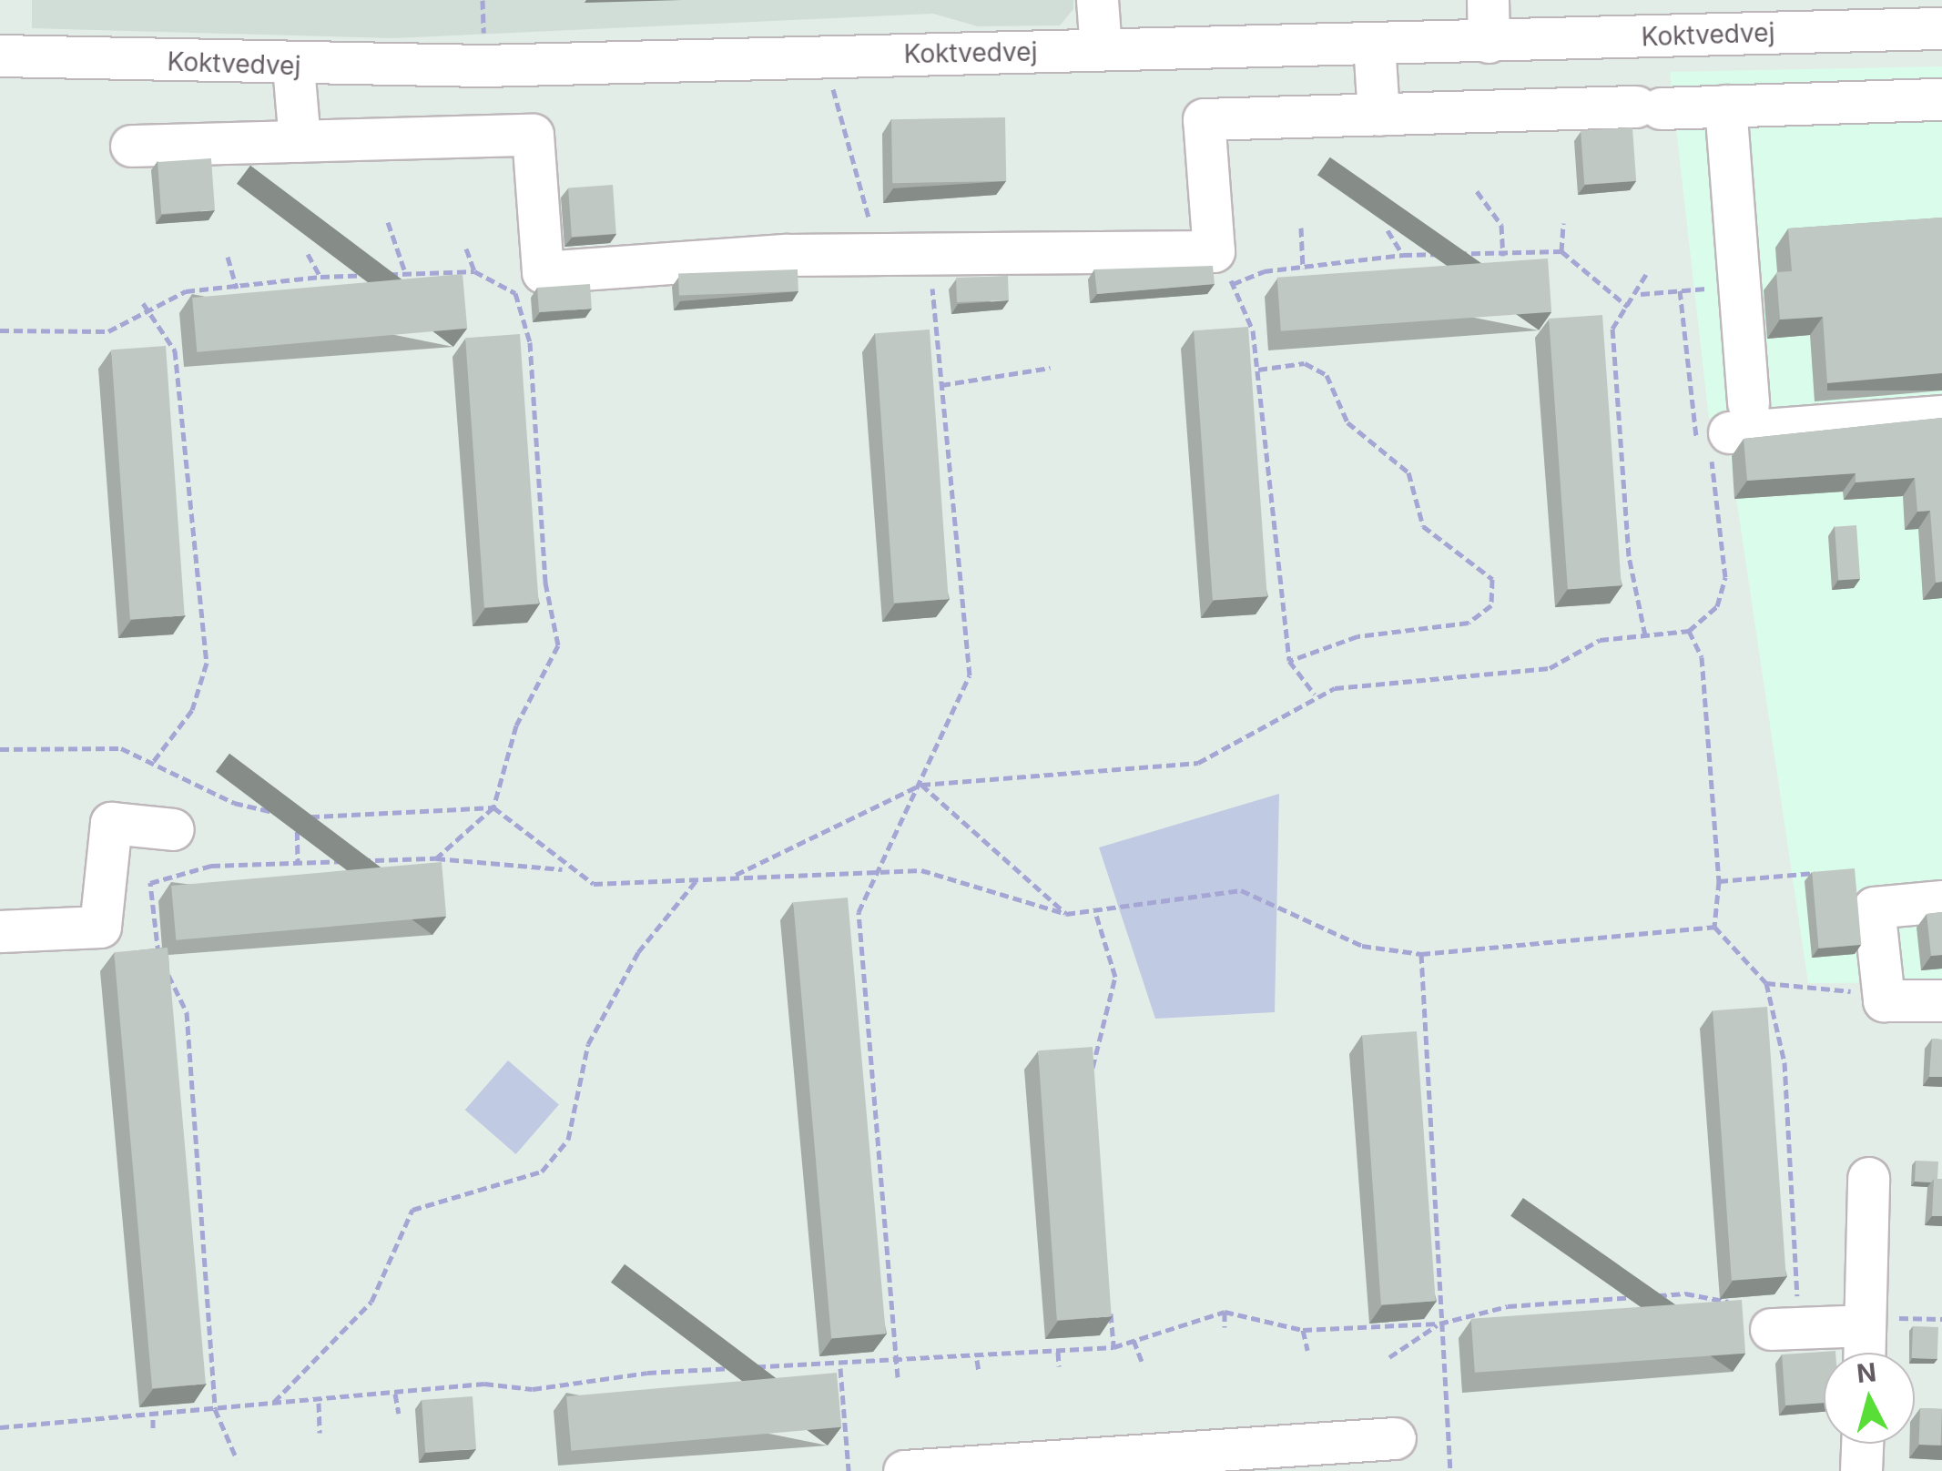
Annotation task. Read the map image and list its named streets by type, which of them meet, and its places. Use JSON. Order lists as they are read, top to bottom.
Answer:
{
  "streets": {
    "street": ["Koktvedvej"]
  },
  "north": "top"
}
